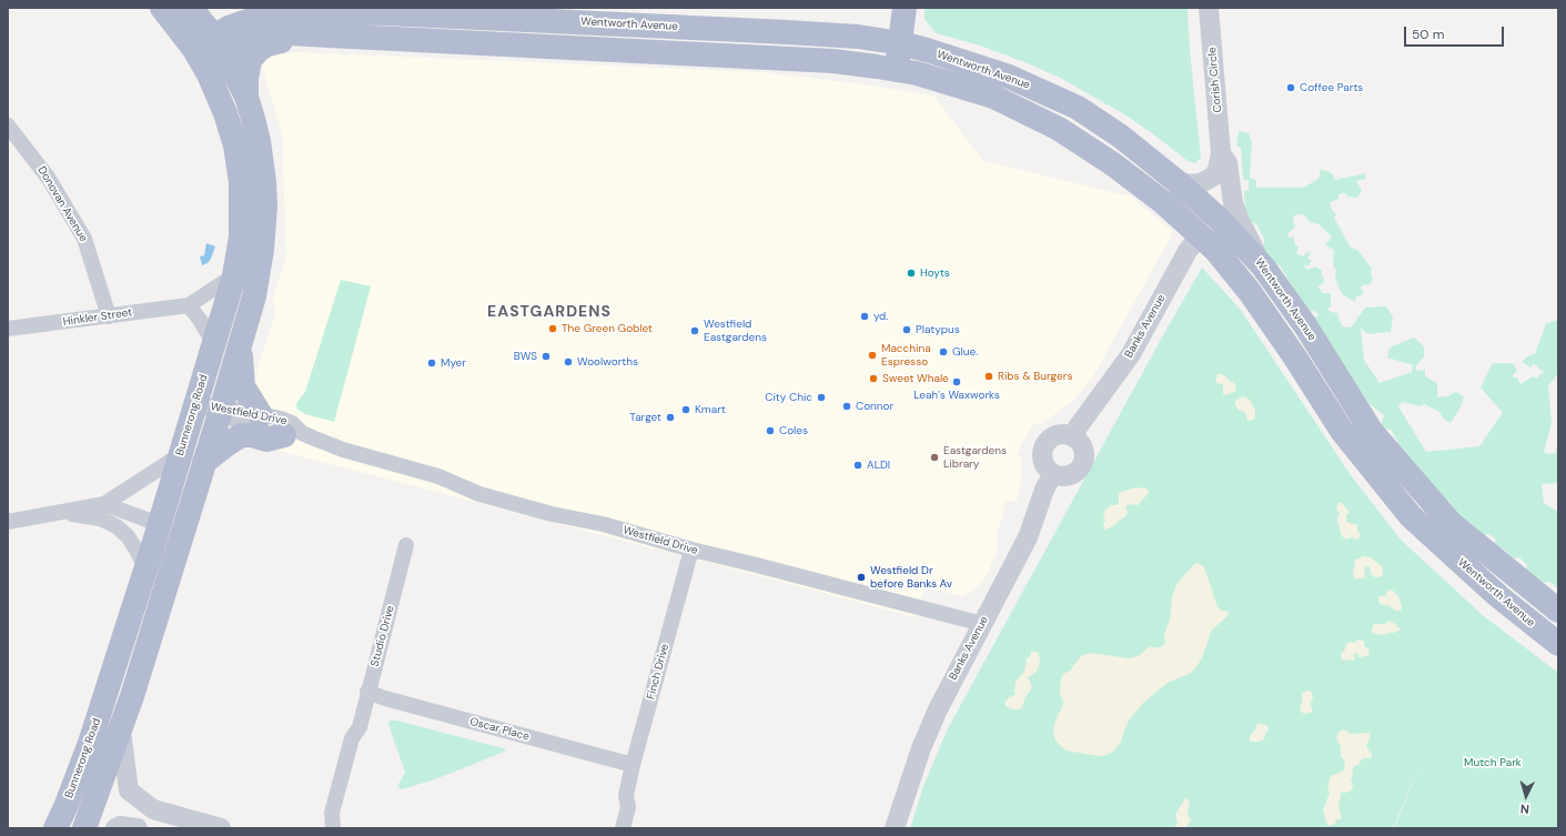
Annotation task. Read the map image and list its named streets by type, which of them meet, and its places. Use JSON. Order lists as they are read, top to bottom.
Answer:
{
  "streets": {
    "main road": ["Wentworth Avenue", "Banks Avenue", "Bunnerong Road"],
    "street": [
      "Corish Circle",
      "Donovan Avenue",
      "Hinkler Street",
      "Westfield Drive",
      "Studio Drive",
      "Finch Drive",
      "Oscar Place"
    ]
  },
  "crossings": [
    ["Wentworth Avenue", "Corish Circle"],
    ["Wentworth Avenue", "Banks Avenue"],
    ["Wentworth Avenue", "Bunnerong Road"],
    ["Donovan Avenue", "Hinkler Street"],
    ["Hinkler Street", "Bunnerong Road"],
    ["Banks Avenue", "Westfield Drive"],
    ["Westfield Drive", "Bunnerong Road"],
    ["Westfield Drive", "Finch Drive"],
    ["Studio Drive", "Oscar Place"],
    ["Finch Drive", "Oscar Place"]
  ],
  "districts": ["EASTGARDENS"],
  "parks": ["Mutch Park"],
  "places": [
    "Coffee Parts",
    "Hoyts",
    "yd.",
    "The Green Goblet",
    "Platypus",
    "Westfield Eastgardens",
    "Glue.",
    "Macchina Espresso",
    "BWS",
    "Woolworths",
    "Myer",
    "Ribs & Burgers",
    "Sweet Whale",
    "Leah’s Waxworks",
    "City Chic",
    "Connor",
    "Kmart",
    "Target",
    "Coles",
    "Eastgardens Library",
    "ALDI",
    "Westfield Dr before Banks Av"
  ],
  "scale_bar": "50 m",
  "north": "bottom"
}
